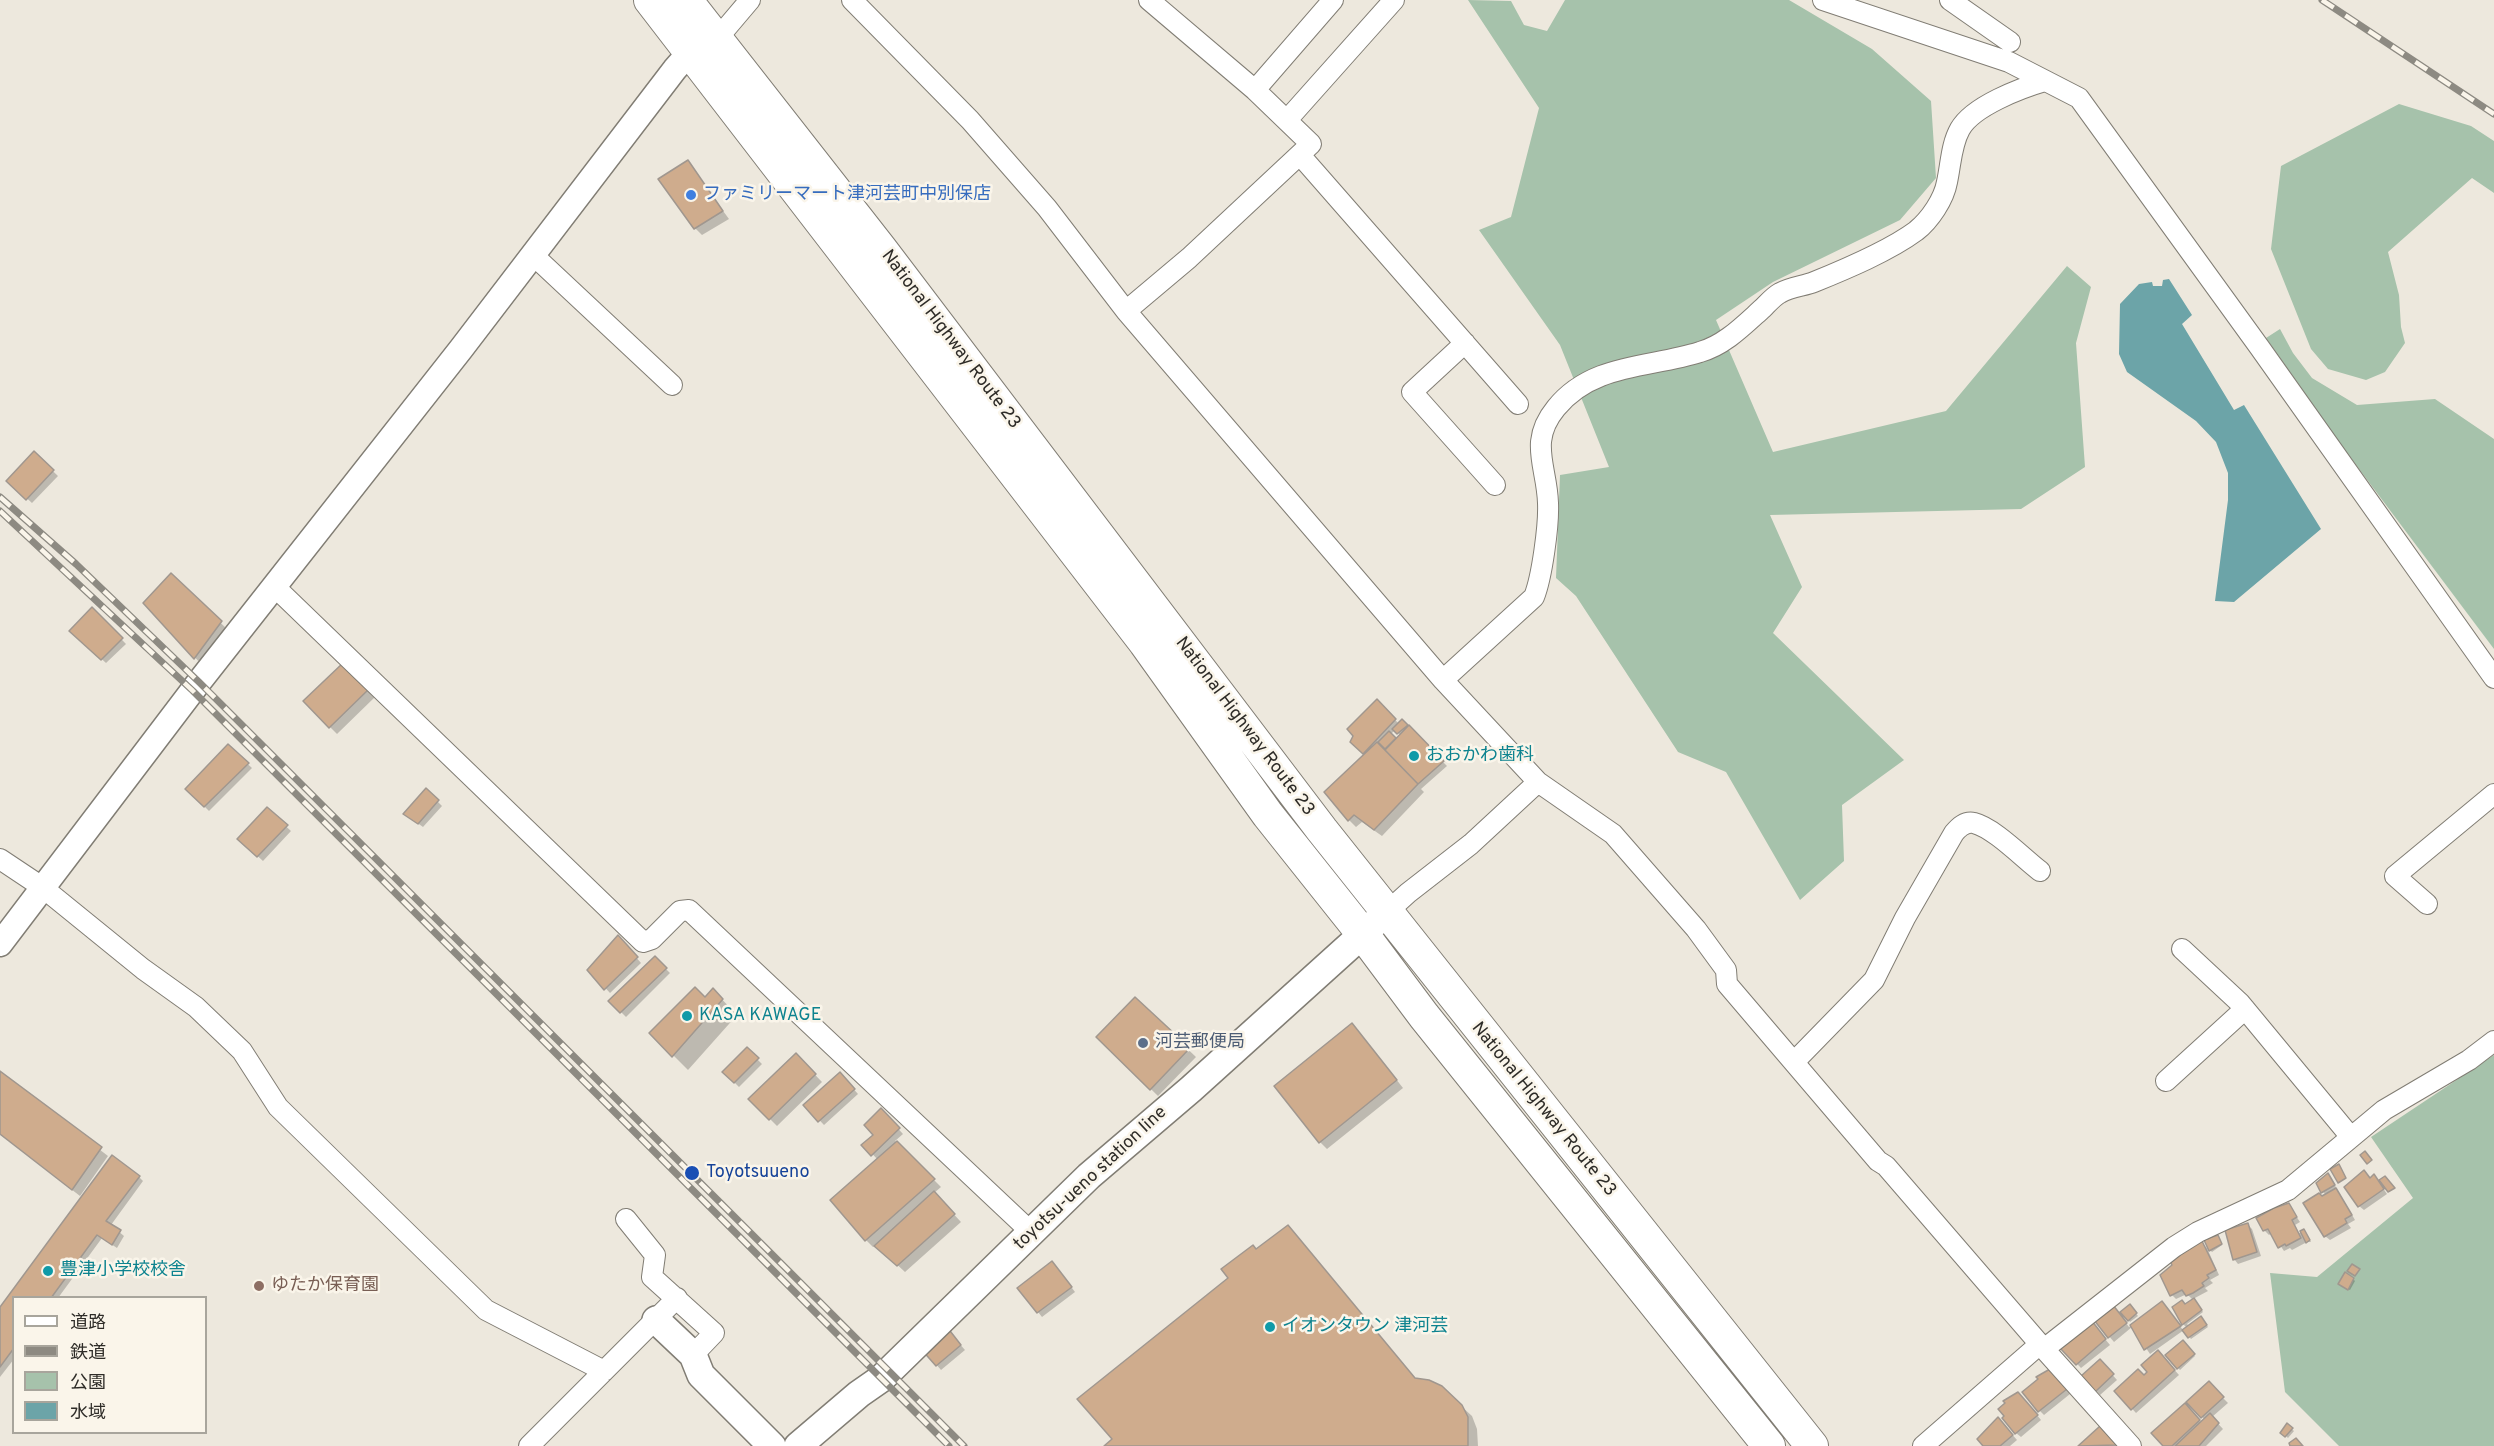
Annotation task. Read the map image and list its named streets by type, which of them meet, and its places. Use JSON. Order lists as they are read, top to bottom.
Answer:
{
  "streets": {
    "highway": ["National Highway Route 23"],
    "main road": ["toyotsu-ueno station line"]
  },
  "crossings": [
    ["National Highway Route 23", "toyotsu-ueno station line"]
  ],
  "places": [
    "ファミリーマート津河芸町中別保店",
    "おおかわ歯科",
    "KASA KAWAGE",
    "河芸郵便局",
    "Toyotsuueno",
    "豊津小学校校舎",
    "ゆたか保育園",
    "イオンタウン 津河芸"
  ],
  "legend": [
    "道路",
    "鉄道",
    "公園",
    "水域"
  ]
}
